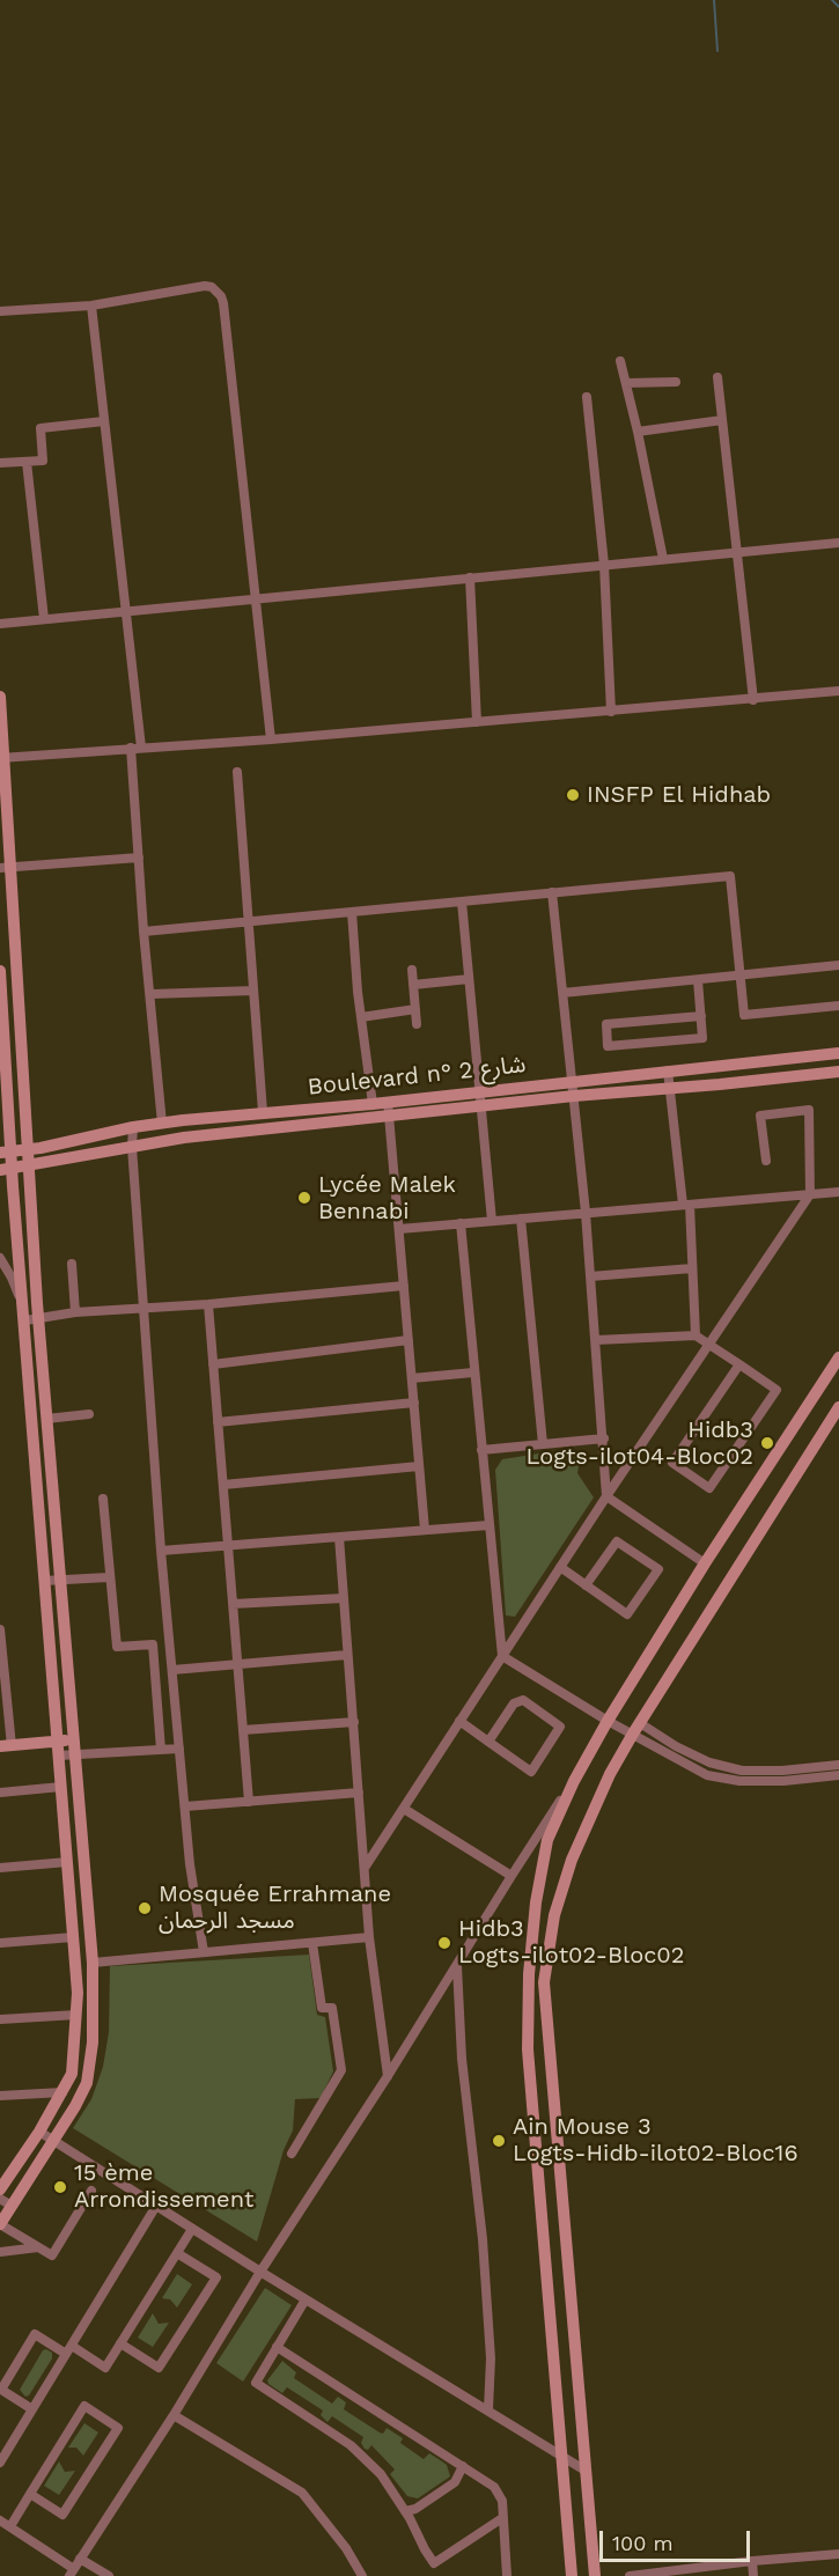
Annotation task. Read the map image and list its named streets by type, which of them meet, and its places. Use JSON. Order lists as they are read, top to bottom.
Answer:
{
  "streets": {
    "street": ["Boulevard n° شارع 2"]
  },
  "places": [
    "INSFP El Hidhab",
    "Lycée Malek Bennabi",
    "Hidb3 Logts-ilot04-Bloc02",
    "Mosquée Errahmane مسجد الرحمان",
    "Hidb3 Logts-ilot02-Bloc02",
    "Ain Mouse 3 Logts-Hidb-ilot02-Bloc16",
    "15 ème Arrondissement"
  ],
  "scale_bar": "100 m"
}
